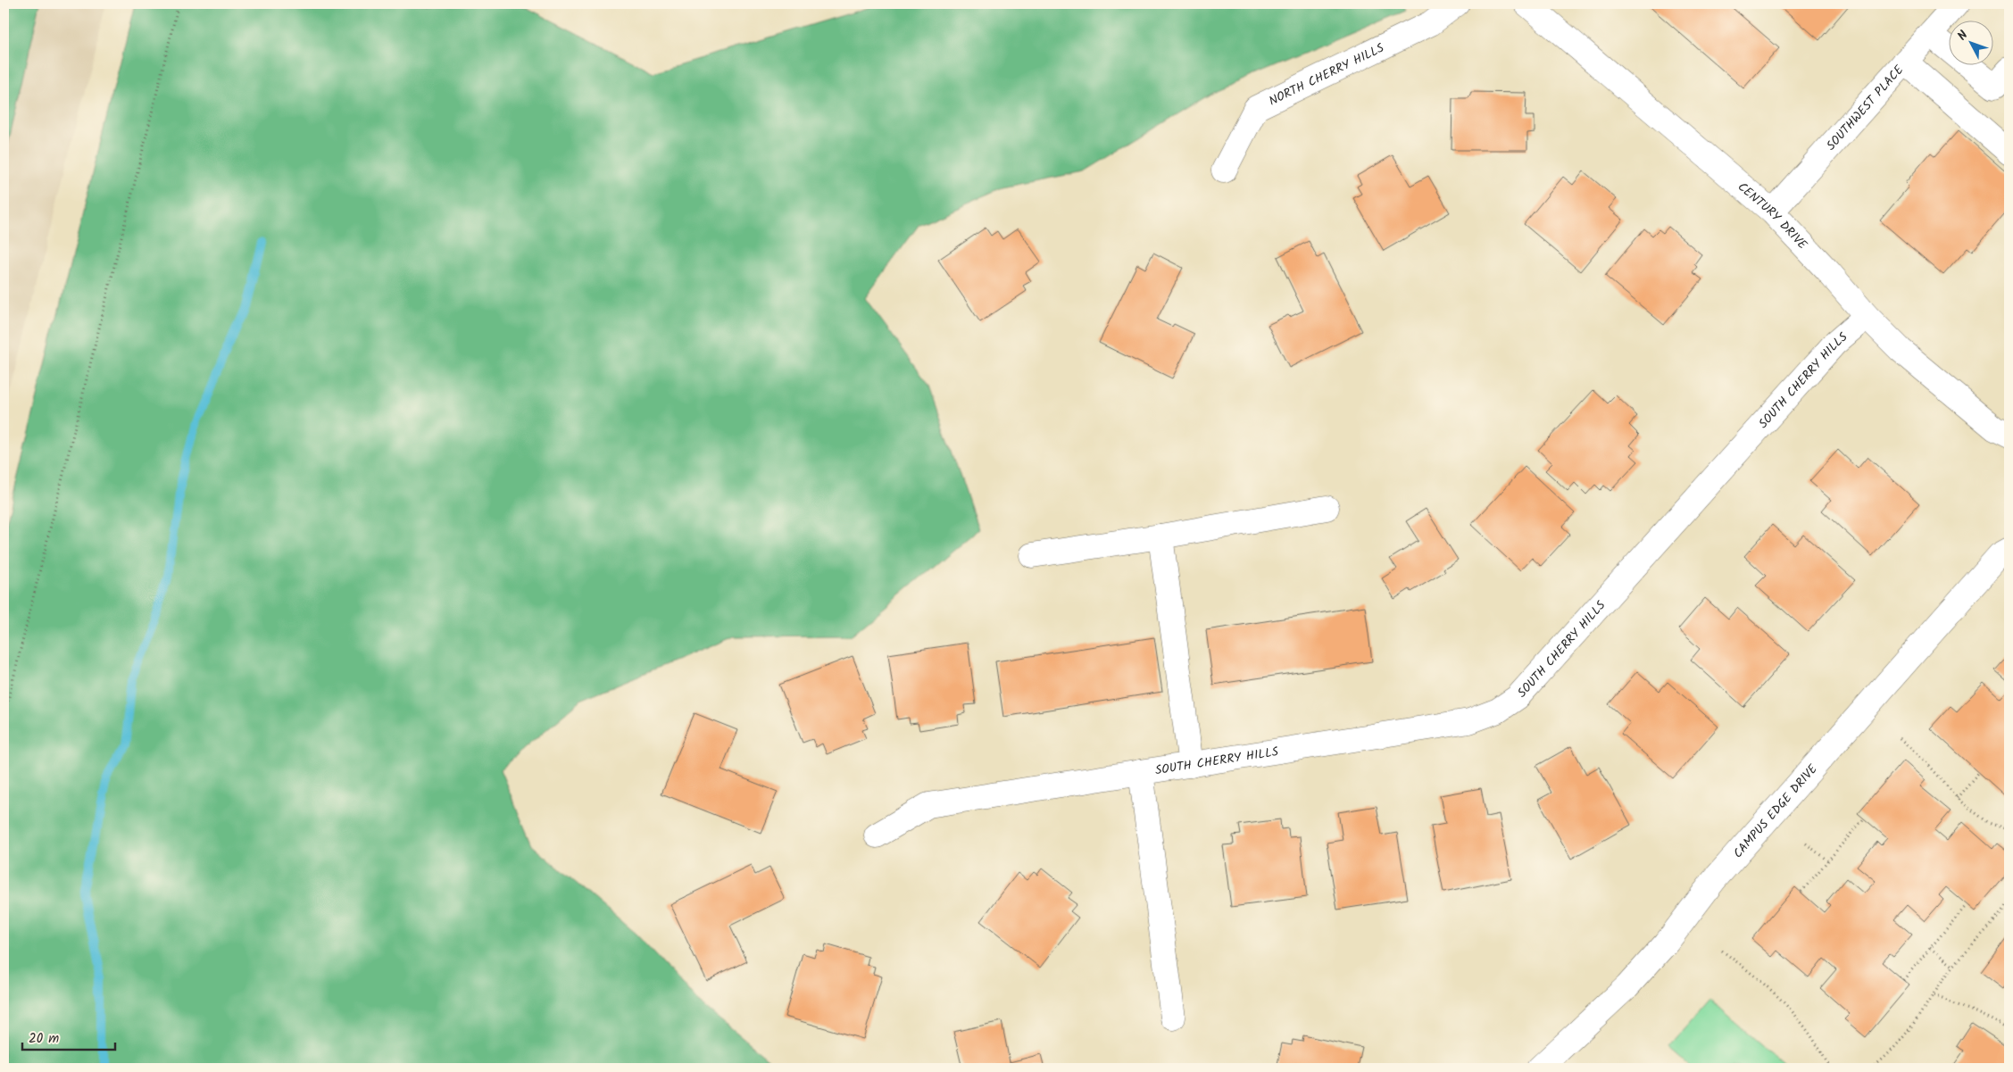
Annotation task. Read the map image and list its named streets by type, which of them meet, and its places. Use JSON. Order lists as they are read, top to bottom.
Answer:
{
  "streets": {
    "street": [
      "NORTH CHERRY HILLS",
      "SOUTHWEST PLACE",
      "CENTURY DRIVE",
      "SOUTH CHERRY HILLS",
      "CAMPUS EDGE DRIVE"
    ]
  },
  "crossings": [
    ["SOUTHWEST PLACE", "CENTURY DRIVE"],
    ["CENTURY DRIVE", "SOUTH CHERRY HILLS"]
  ],
  "scale_bar": "20 m",
  "north": "top left"
}
